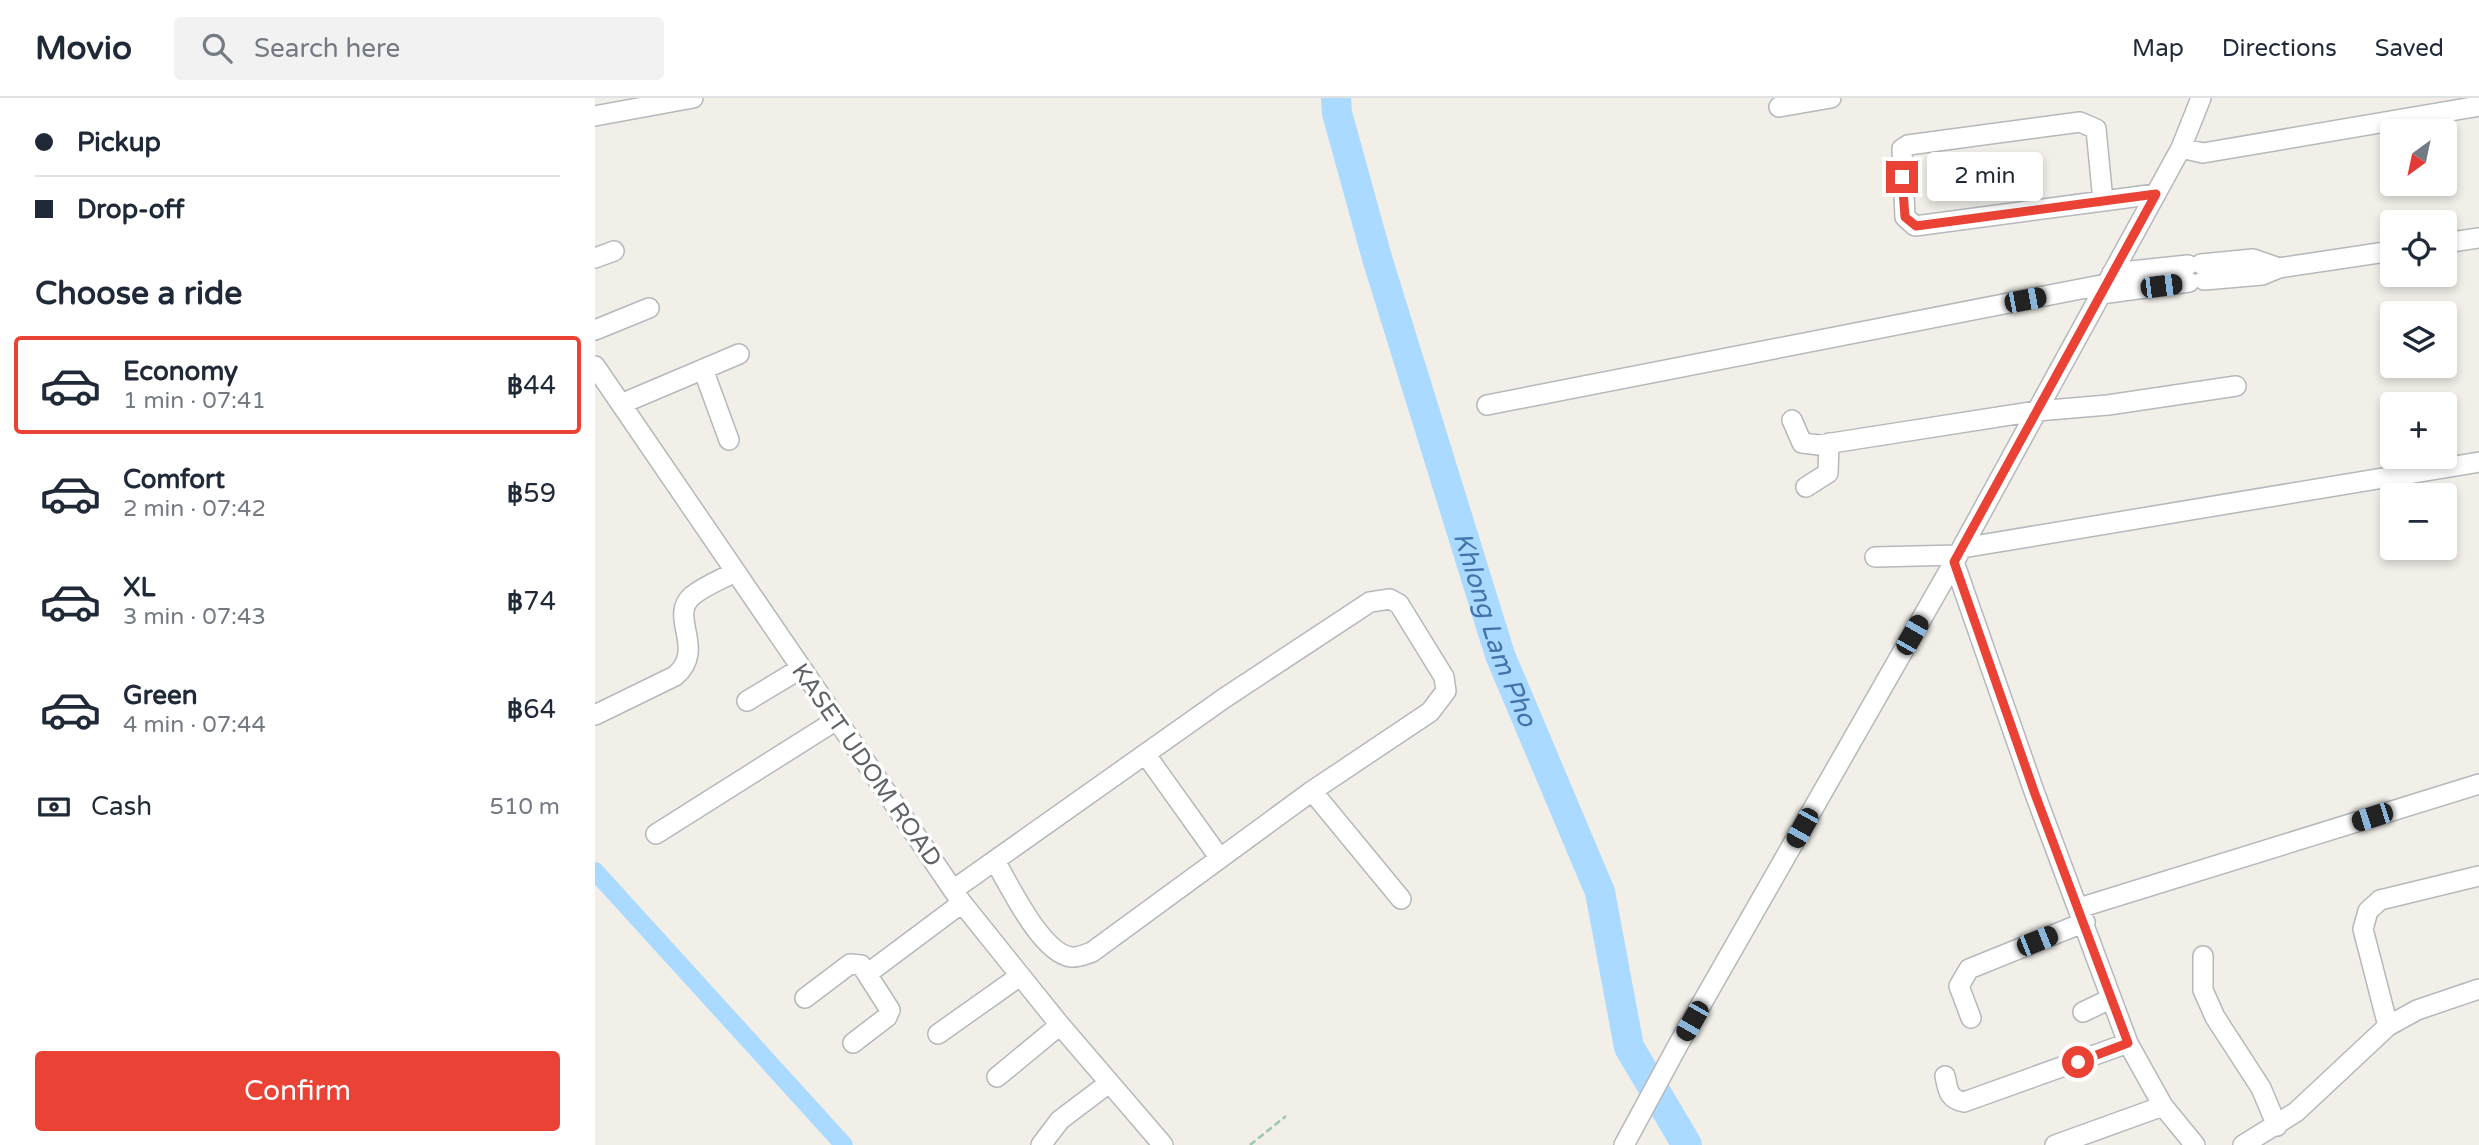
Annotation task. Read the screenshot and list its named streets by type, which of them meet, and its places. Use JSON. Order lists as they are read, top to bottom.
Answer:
{
  "streets": {
    "street": ["KASET UDOM ROAD"]
  },
  "water": ["Khlong Lam Pho"],
  "north": "bottom left",
  "page": {
    "header": "Movio",
    "search": "Search here",
    "nav": ["Map", "Directions", "Saved"],
    "banner": ["Pickup", "Drop-off"],
    "map_buttons": ["+", "−"],
    "bubble": "2 min",
    "heading": "Choose a ride",
    "list": [
      {
        "name": "Economy",
        "note": "1 min · 07:41",
        "value": "฿44"
      },
      {
        "name": "Comfort",
        "note": "2 min · 07:42",
        "value": "฿59"
      },
      {
        "name": "XL",
        "note": "3 min · 07:43",
        "value": "฿74"
      },
      {
        "name": "Green",
        "note": "4 min · 07:44",
        "value": "฿64"
      }
    ],
    "pay": ["Cash", "510 m"],
    "buttons": "Confirm"
  }
}
